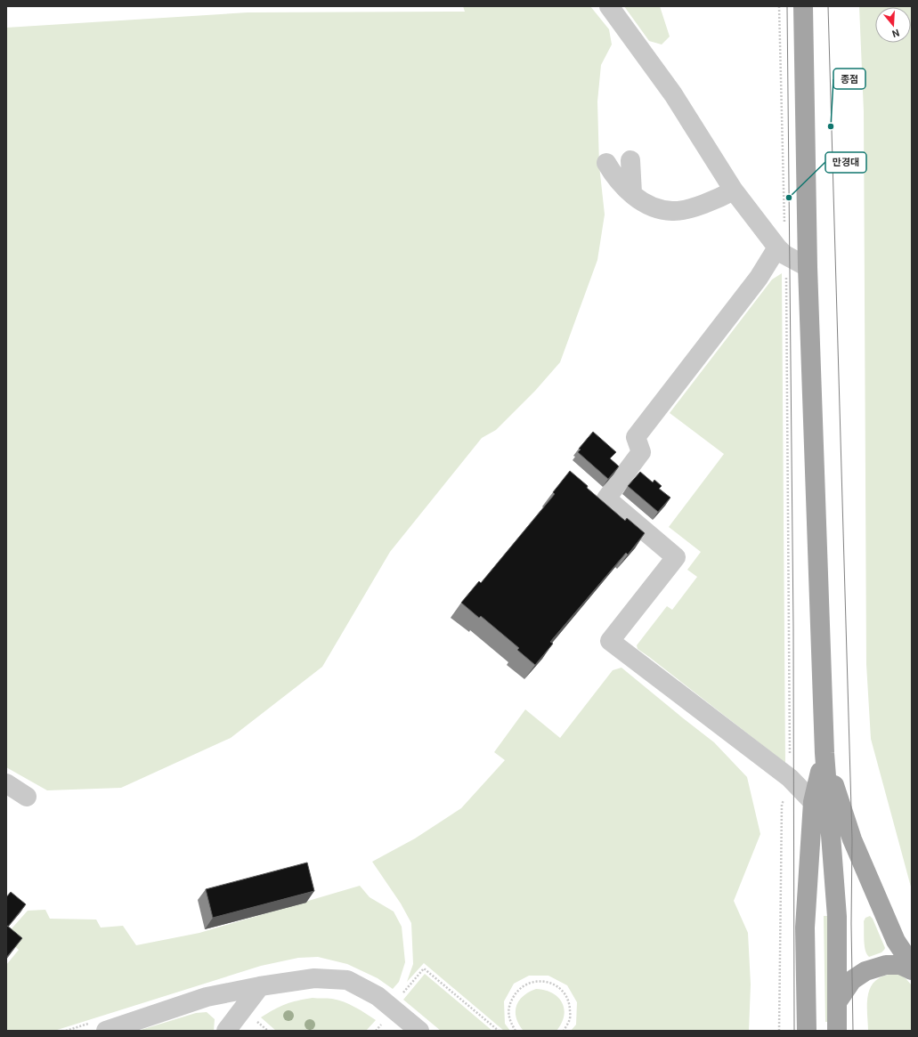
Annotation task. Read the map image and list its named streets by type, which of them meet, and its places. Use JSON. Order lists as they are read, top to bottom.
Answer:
{
  "places": ["종점", "만경대"],
  "north": "bottom"
}
